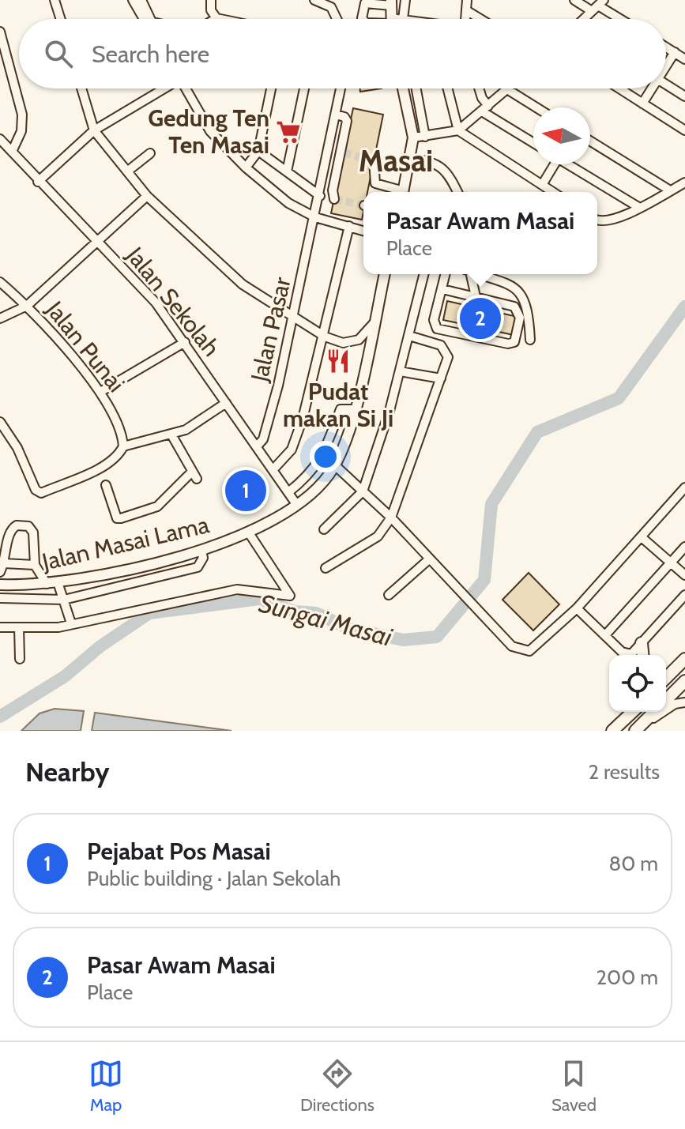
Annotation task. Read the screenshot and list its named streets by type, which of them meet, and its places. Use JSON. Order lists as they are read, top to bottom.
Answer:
{
  "streets": {
    "main road": ["Jalan Masai Lama"],
    "street": ["Jalan Sekolah", "Jalan Pasar", "Jalan Punai"]
  },
  "crossings": [
    ["Jalan Sekolah", "Jalan Pasar"],
    ["Jalan Sekolah", "Jalan Masai Lama"]
  ],
  "districts": ["Masai"],
  "water": ["Sungai Masai"],
  "places": {
    "supermarket": ["Gedung Ten Ten Masai"],
    "restaurant": ["Pudat makan Si Ji"]
  },
  "north": "left",
  "page": {
    "search": "Search here",
    "popup": ["Pasar Awam Masai", "Place"],
    "pins": ["2", "1"],
    "heading": ["Nearby", "2 results"],
    "list": [
      {
        "mark": "1",
        "name": "Pejabat Pos Masai",
        "note": "Public building · Jalan Sekolah",
        "value": "80 m"
      },
      {
        "mark": "2",
        "name": "Pasar Awam Masai",
        "note": "Place",
        "value": "200 m"
      }
    ],
    "nav": ["Map", "Directions", "Saved"]
  }
}
